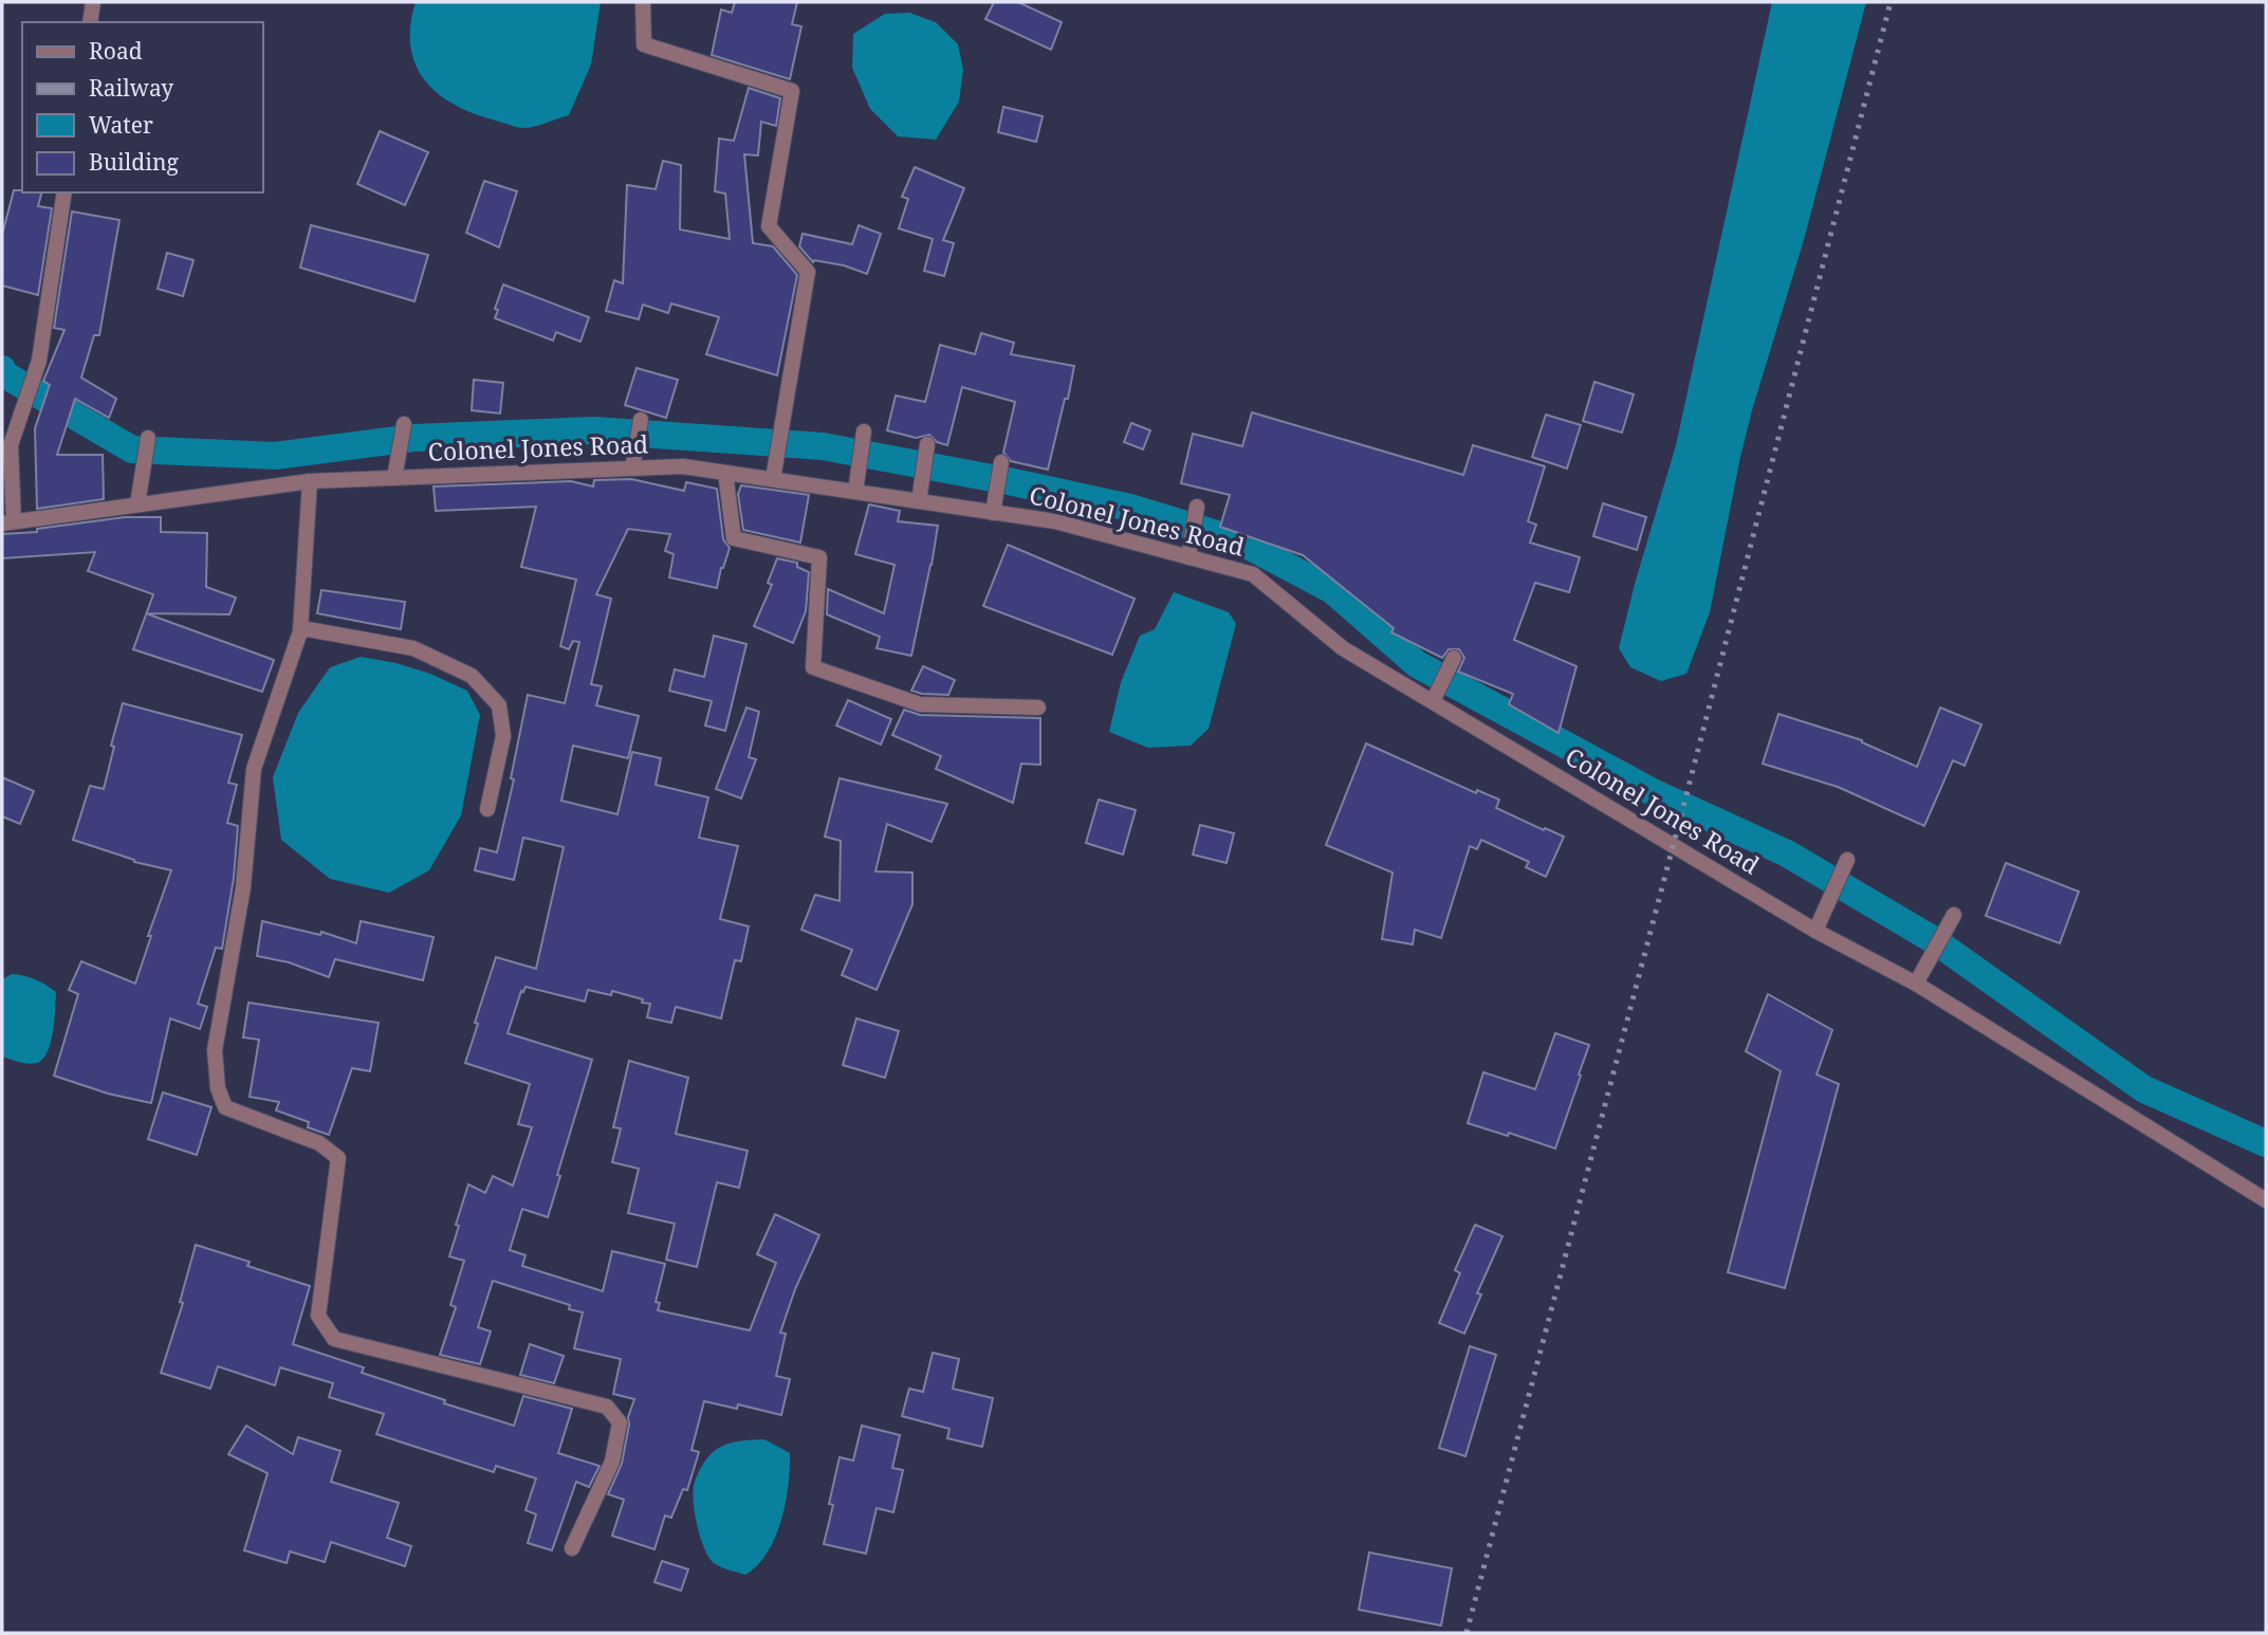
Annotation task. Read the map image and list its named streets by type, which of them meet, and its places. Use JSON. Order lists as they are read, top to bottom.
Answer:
{
  "streets": {
    "street": ["Colonel Jones Road"]
  },
  "legend": [
    "Road",
    "Railway",
    "Water",
    "Building"
  ]
}
